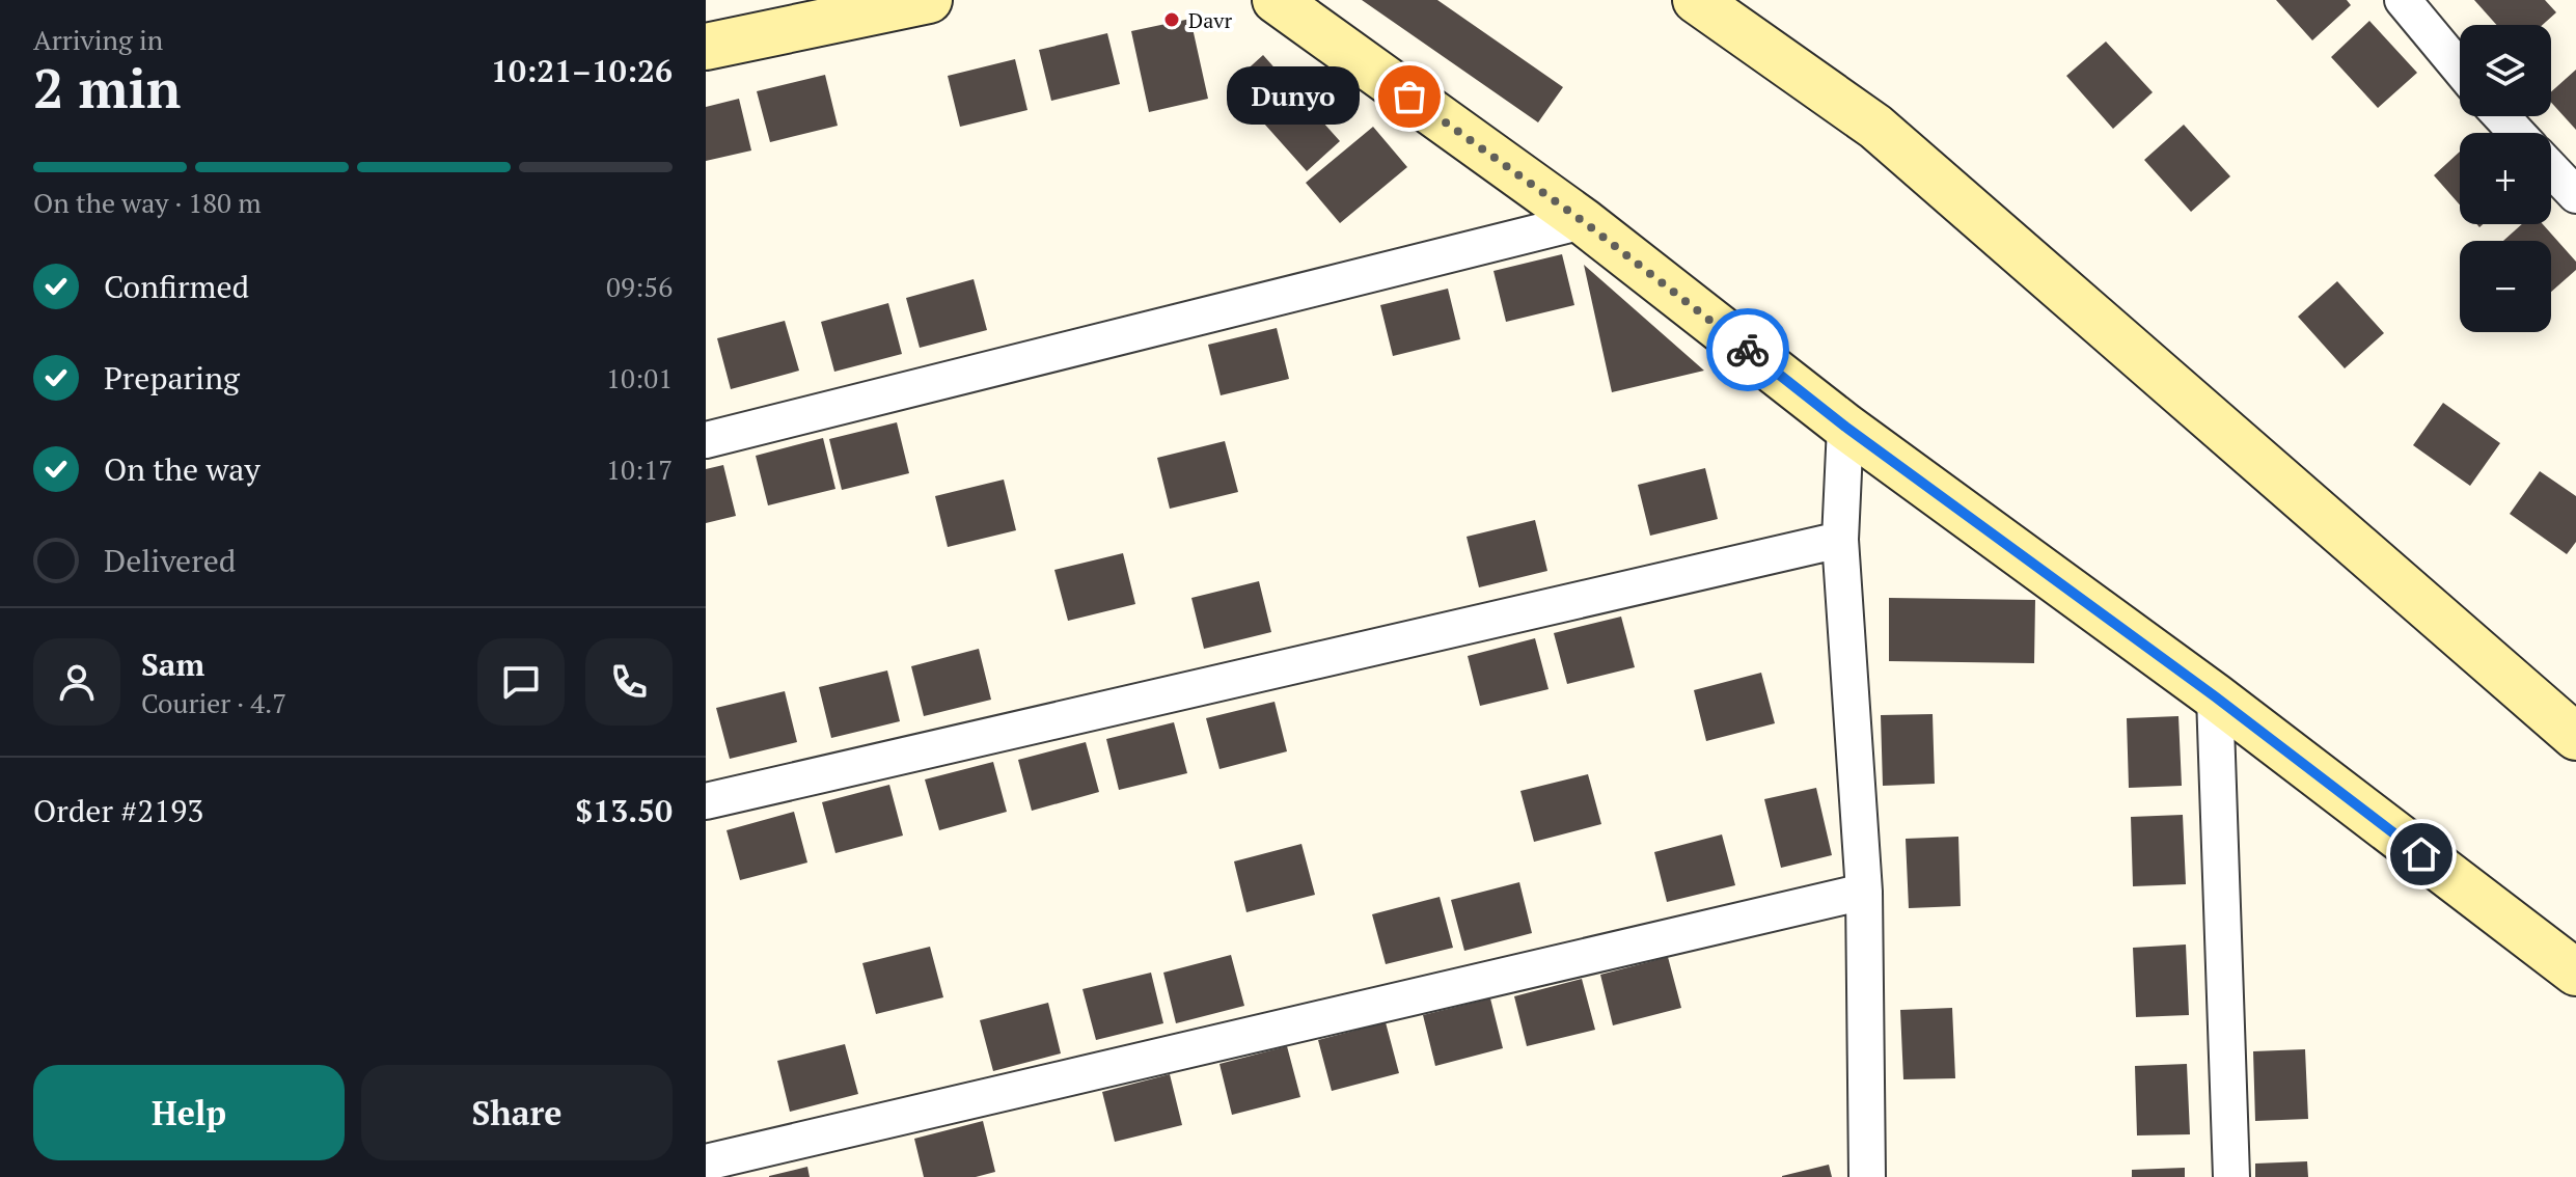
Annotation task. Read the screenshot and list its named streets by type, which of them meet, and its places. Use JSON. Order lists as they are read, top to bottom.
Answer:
{
  "places": ["Davr", "Dunyo"],
  "page": {
    "heading": ["2 min", "Arriving in", "10:21–10:26"],
    "panel": [
      "Sam",
      "Courier · 4.7",
      "Order #2193",
      "$13.50"
    ],
    "map_buttons": ["+", "−"],
    "bubble": "Dunyo",
    "bar": "On the way · 180 m",
    "list": [
      ["Confirmed", "09:56"],
      ["Preparing", "10:01"],
      ["On the way", "10:17"],
      "Delivered"
    ],
    "buttons": ["Help", "Share"]
  }
}
